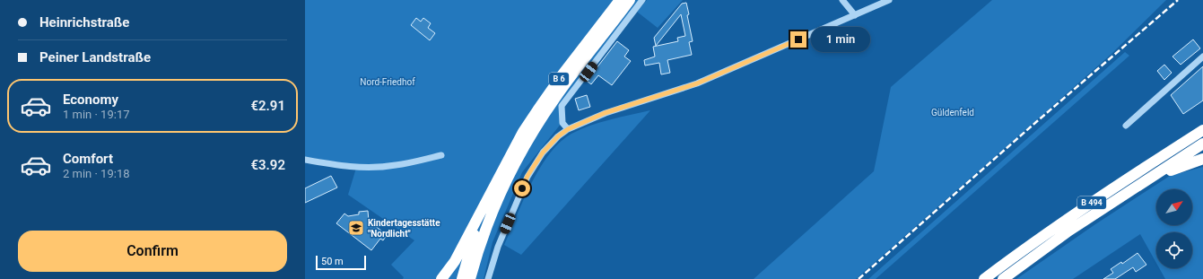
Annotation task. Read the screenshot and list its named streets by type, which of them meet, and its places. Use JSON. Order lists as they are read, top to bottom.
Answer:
{
  "streets": {
    "highway": ["B 6", "B 494"]
  },
  "parks": ["Nord-Friedhof", "Güldenfeld"],
  "places": {
    "school or university": ["Kindertagesstätte \"Nordlicht\""]
  },
  "scale_bar": "50 m",
  "north": "top right",
  "page": {
    "banner": ["Heinrichstraße", "Peiner Landstraße"],
    "bubble": "1 min",
    "list": [
      {
        "name": "Economy",
        "note": "1 min · 19:17",
        "value": "€2.91"
      },
      {
        "name": "Comfort",
        "note": "2 min · 19:18",
        "value": "€3.92"
      }
    ],
    "buttons": "Confirm",
    "scale": "50 m"
  }
}
